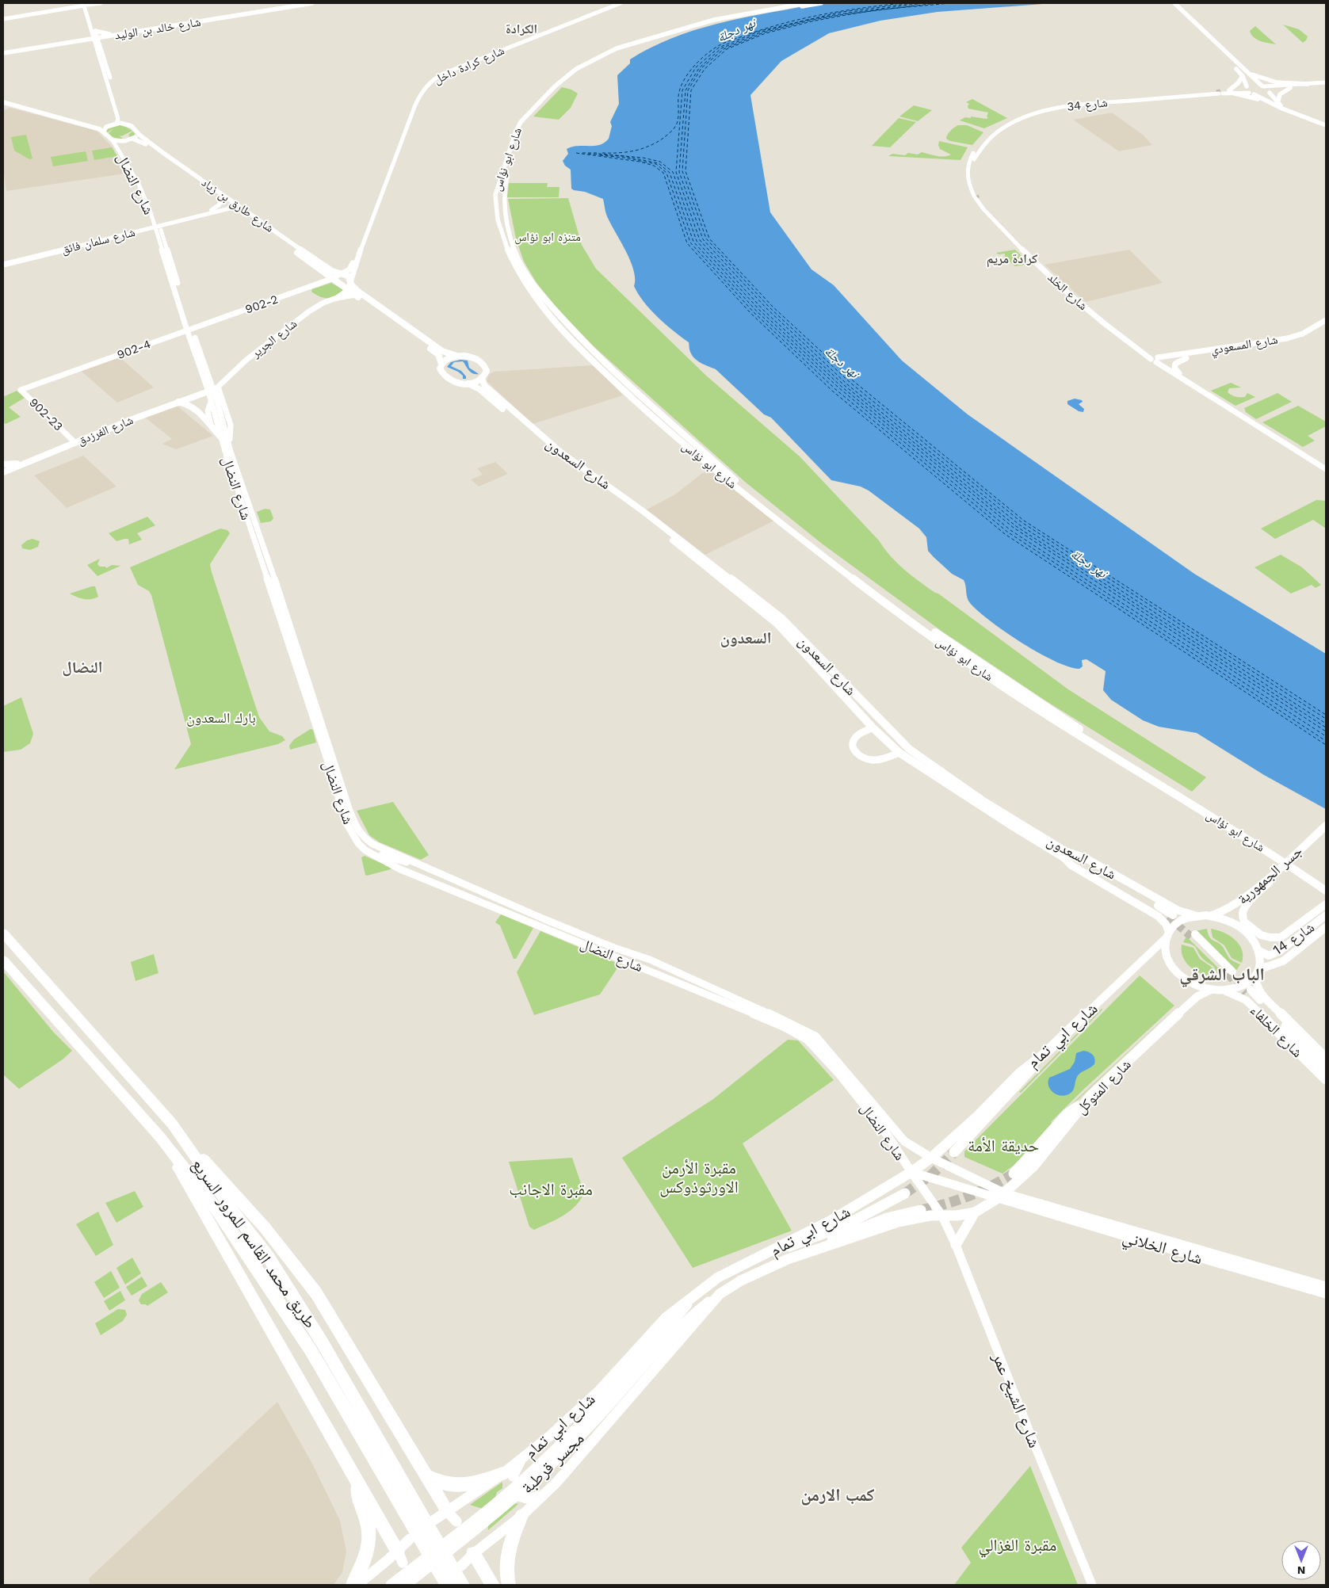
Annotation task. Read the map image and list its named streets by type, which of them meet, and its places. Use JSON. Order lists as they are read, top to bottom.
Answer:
{
  "streets": {
    "highway": ["طريق محمد القاسم للمرور السريع"],
    "main road": [
      "شارع خالد بن الوليد",
      "شارع كرادة داخل",
      "شارع 34",
      "شارع ابو نؤاس",
      "شارع النضال",
      "شارع طارق بن زياد",
      "شارع سلمان فائق",
      "شارع الخلد",
      "902-2",
      "شارع الجرير",
      "شارع المسعودي",
      "902-4",
      "902-23",
      "شارع الفرزدق",
      "شارع السعدون",
      "جسر الجمهورية",
      "شارع 14",
      "شارع الخلفاء",
      "شارع ابي تمام",
      "شارع المتوكل",
      "شارع الخلاني",
      "شارع الشيخ عمر",
      "مجسر قرطبة"
    ]
  },
  "crossings": [
    ["شارع كرادة داخل", "شارع طارق بن زياد"],
    ["شارع كرادة داخل", "902-2"],
    ["شارع 34", "شارع الخلد"],
    ["شارع النضال", "شارع سلمان فائق"],
    ["شارع النضال", "902-2"],
    ["شارع النضال", "شارع الجرير"],
    ["شارع النضال", "902-4"],
    ["شارع النضال", "شارع الفرزدق"],
    ["شارع النضال", "شارع ابي تمام"],
    ["شارع النضال", "شارع الشيخ عمر"],
    ["شارع طارق بن زياد", "شارع سلمان فائق"],
    ["شارع طارق بن زياد", "902-2"],
    ["شارع الخلد", "شارع المسعودي"],
    ["902-2", "902-4"],
    ["شارع الجرير", "شارع الفرزدق"],
    ["902-4", "902-23"],
    ["902-23", "شارع الفرزدق"],
    ["شارع السعدون", "جسر الجمهورية"],
    ["شارع السعدون", "شارع 14"],
    ["شارع السعدون", "شارع الخلفاء"],
    ["شارع السعدون", "شارع ابي تمام"],
    ["شارع السعدون", "شارع المتوكل"],
    ["جسر الجمهورية", "شارع 14"],
    ["جسر الجمهورية", "شارع الخلفاء"],
    ["جسر الجمهورية", "شارع ابي تمام"],
    ["جسر الجمهورية", "شارع المتوكل"],
    ["شارع 14", "شارع الخلفاء"],
    ["شارع 14", "شارع ابي تمام"],
    ["شارع 14", "شارع المتوكل"],
    ["شارع الخلفاء", "شارع ابي تمام"],
    ["شارع الخلفاء", "شارع المتوكل"],
    ["شارع ابي تمام", "شارع المتوكل"],
    ["شارع ابي تمام", "شارع الشيخ عمر"],
    ["شارع ابي تمام", "مجسر قرطبة"],
    ["شارع المتوكل", "شارع الخلاني"]
  ],
  "districts": [
    "الكرادة",
    "كرادة مريم",
    "السعدون",
    "النضال",
    "الباب الشرقي",
    "كمب الارمن"
  ],
  "water": ["نهر دجلة"],
  "parks": [
    "متنزه ابو نؤاس",
    "بارك السعدون",
    "حديقة الأمة",
    "مقبرة الأرمن الاورثوذوكس",
    "مقبرة الاجانب",
    "مقبرة الغزالي"
  ],
  "north": "bottom"
}
